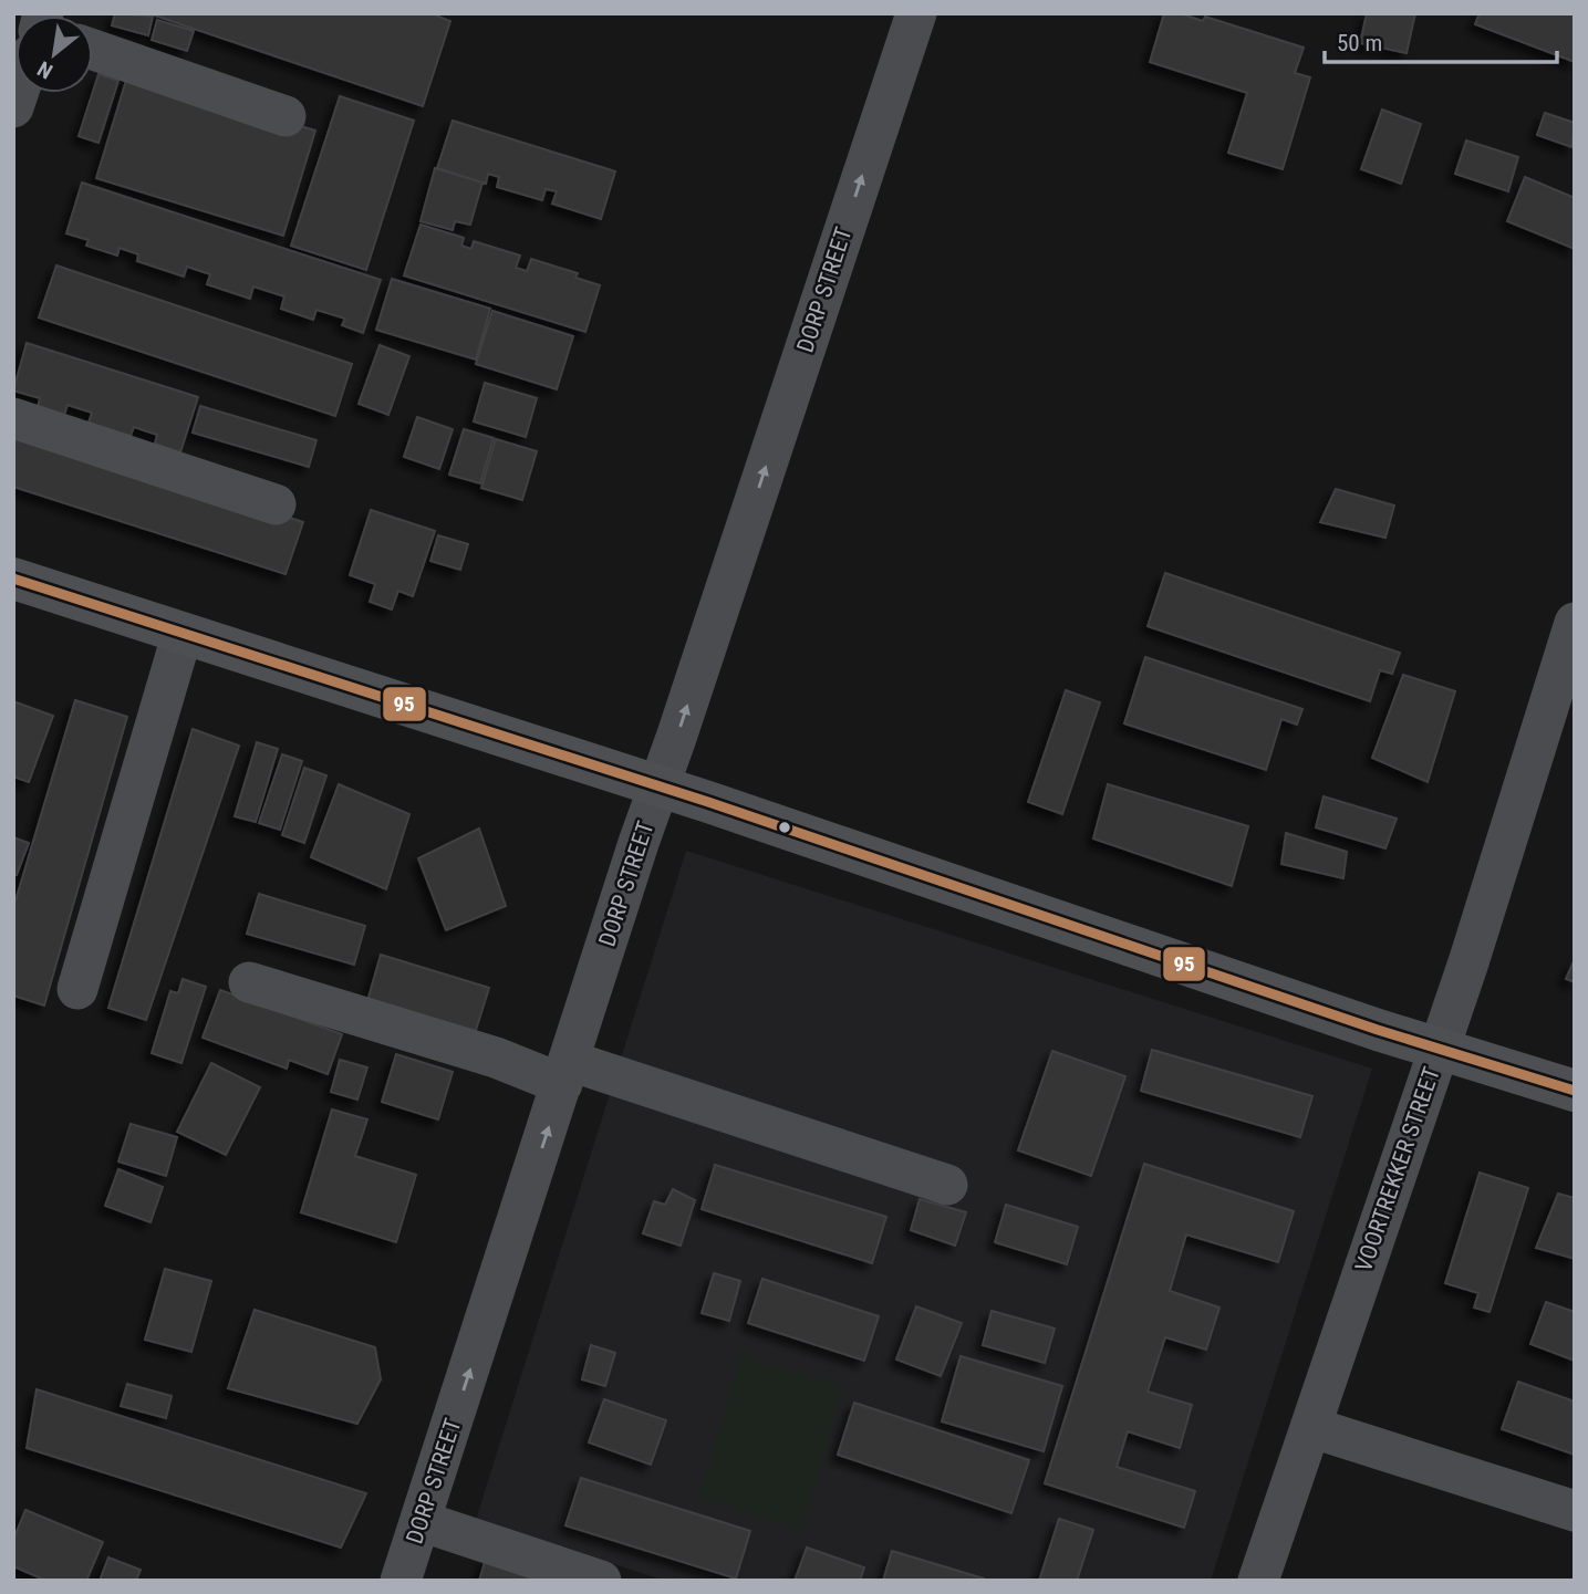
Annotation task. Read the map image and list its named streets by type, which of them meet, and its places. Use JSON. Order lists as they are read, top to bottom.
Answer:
{
  "streets": {
    "street": ["DORP STREET", "VOORTREKKER STREET"]
  },
  "one_way": ["DORP STREET"],
  "lines": ["transit line 95"],
  "scale_bar": "50 m",
  "north": "bottom left"
}
